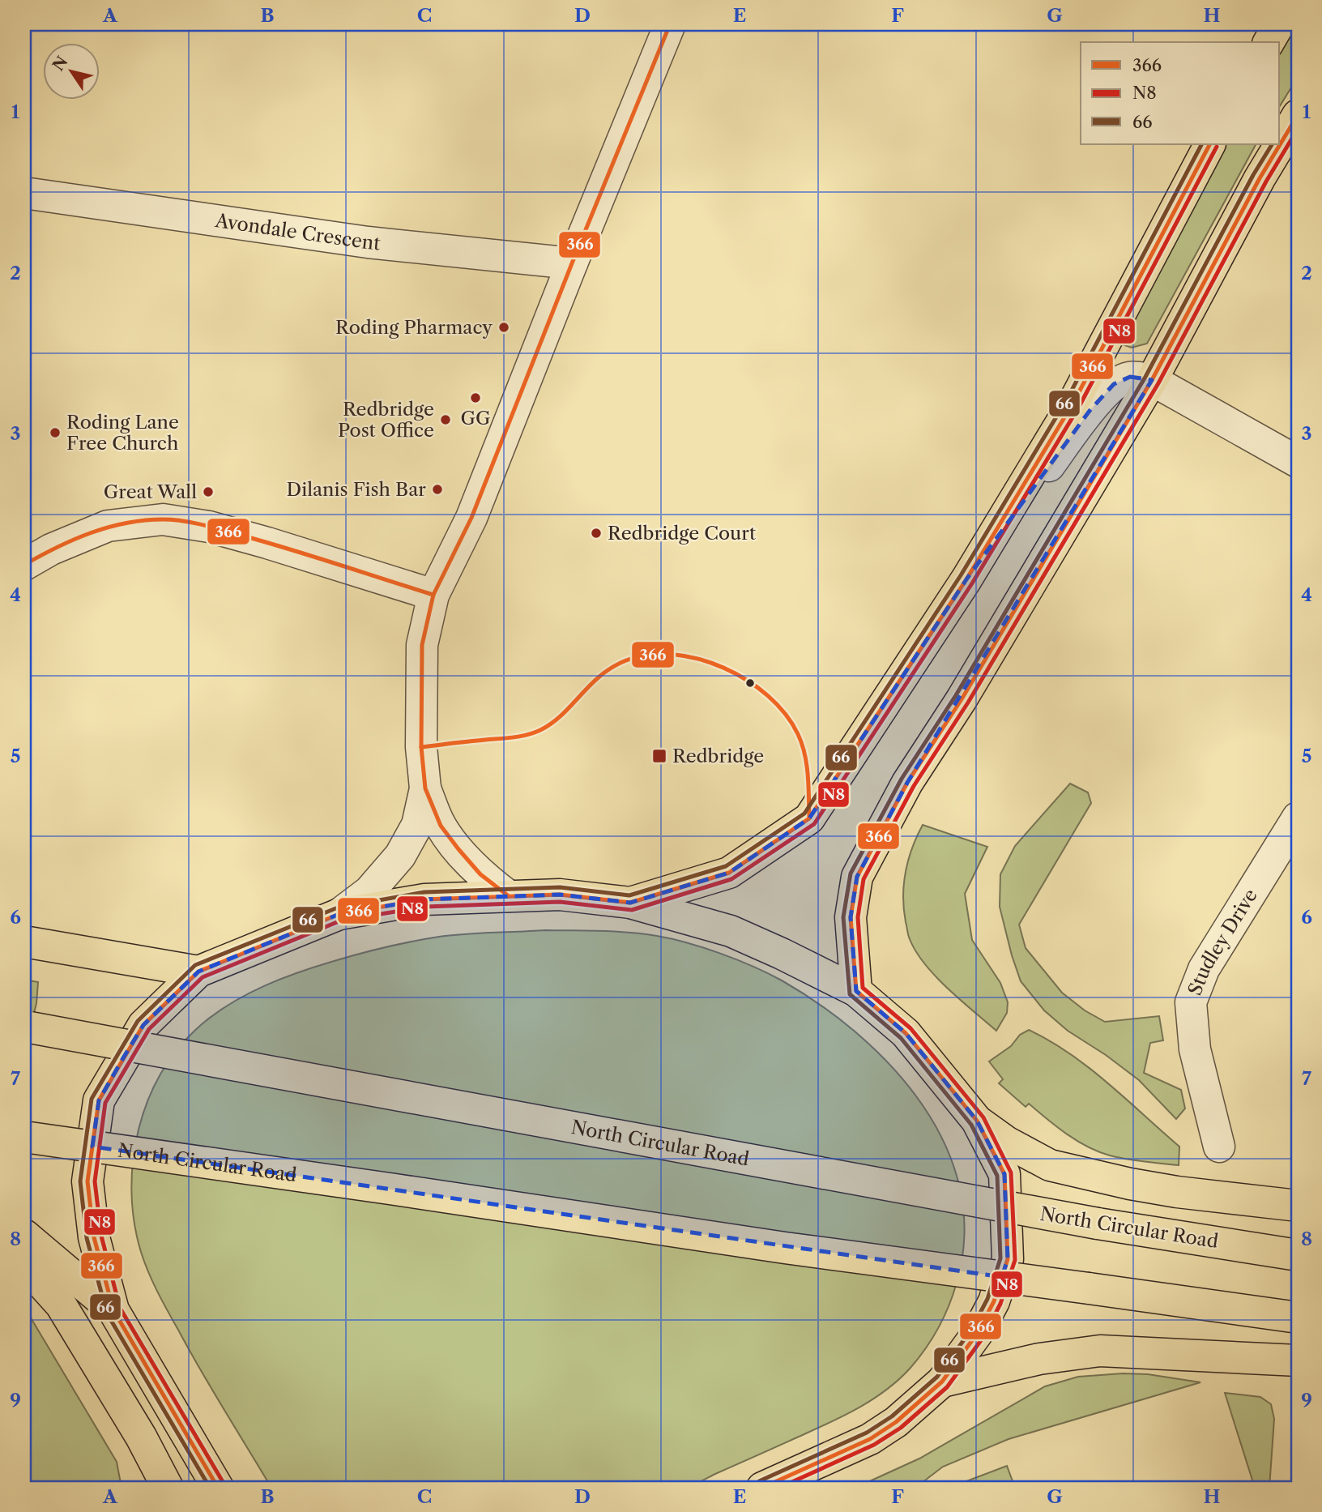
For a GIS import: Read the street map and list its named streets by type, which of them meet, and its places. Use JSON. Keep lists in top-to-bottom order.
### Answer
{
  "streets": {
    "highway": ["North Circular Road"],
    "street": ["Avondale Crescent", "Studley Drive"]
  },
  "places": {
    "other": [
      "Roding Pharmacy",
      "GG",
      "Redbridge Post Office",
      "Roding Lane Free Church",
      "Dilanis Fish Bar",
      "Great Wall",
      "Redbridge Court"
    ],
    "transit": ["Redbridge"]
  },
  "lines": ["transit line 366", "transit line N8", "transit line 66"],
  "legend": ["366", "N8", "66"],
  "north": "top left",
  "grid": {
    "columns": [
      "A",
      "B",
      "C",
      "D",
      "E",
      "F",
      "G",
      "H"
    ],
    "rows": [
      "1",
      "2",
      "3",
      "4",
      "5",
      "6",
      "7",
      "8",
      "9"
    ]
  }
}
